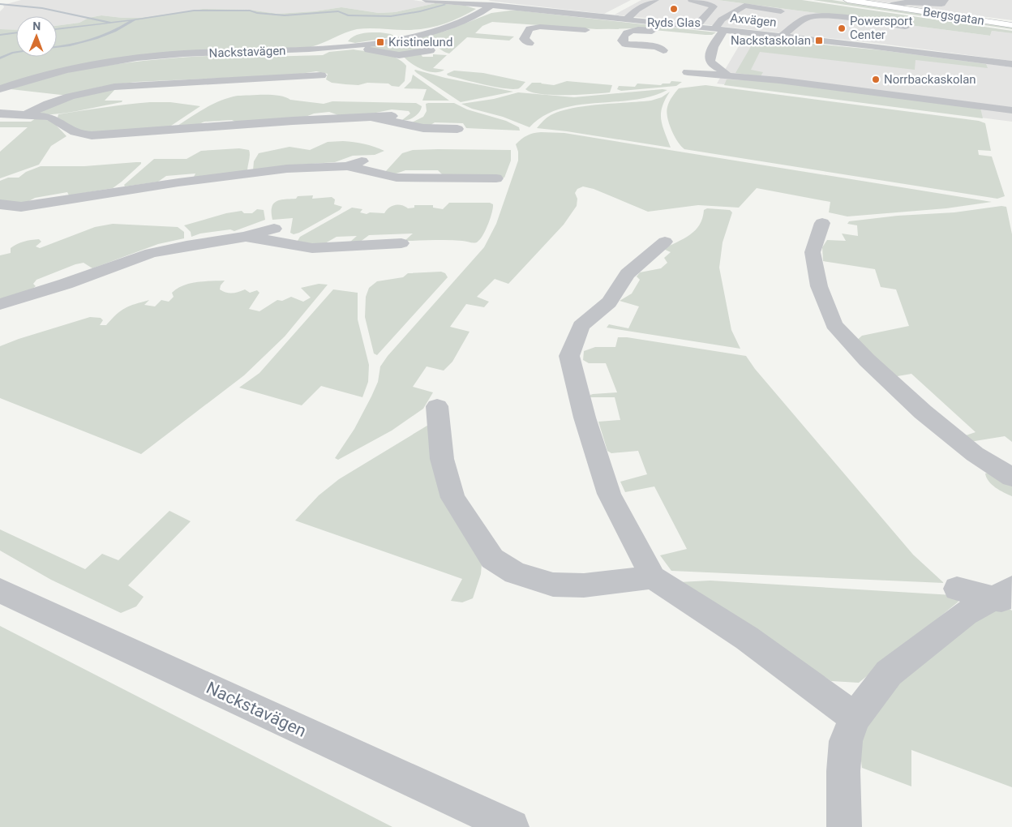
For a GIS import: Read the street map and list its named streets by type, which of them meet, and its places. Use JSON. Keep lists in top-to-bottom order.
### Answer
{
  "streets": {
    "highway": ["Bergsgatan"],
    "street": ["Axvägen", "Nackstavägen"]
  },
  "crossings": [
    ["Axvägen", "Nackstavägen"]
  ],
  "places": {
    "other": ["Ryds Glas", "Powersport Center", "Norrbackaskolan"],
    "transit": ["Nackstaskolan", "Kristinelund"]
  },
  "north": "top"
}
